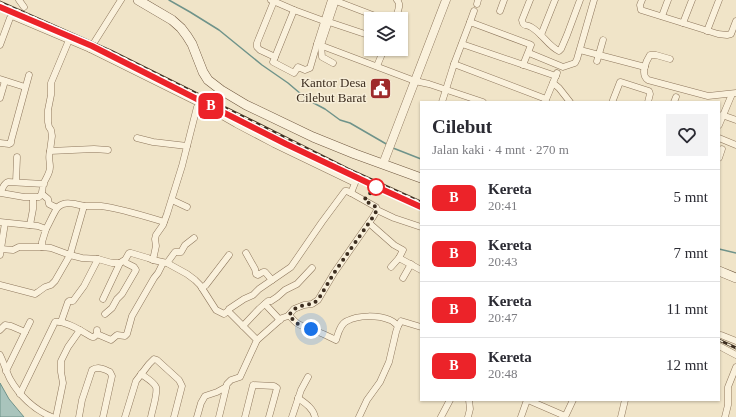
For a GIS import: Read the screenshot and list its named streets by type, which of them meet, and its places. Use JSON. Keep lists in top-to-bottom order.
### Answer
{
  "places": {
    "public building": ["Kantor Desa Cilebut Barat"]
  },
  "page": {
    "on_map": "B",
    "heading": ["Cilebut", "Jalan kaki · 4 mnt · 270 m"],
    "list": [
      {
        "mark": "B",
        "name": "Kereta",
        "note": "20:41",
        "value": "5 mnt"
      },
      {
        "mark": "B",
        "name": "Kereta",
        "note": "20:43",
        "value": "7 mnt"
      },
      {
        "mark": "B",
        "name": "Kereta",
        "note": "20:47",
        "value": "11 mnt"
      },
      {
        "mark": "B",
        "name": "Kereta",
        "note": "20:48",
        "value": "12 mnt"
      }
    ]
  }
}
